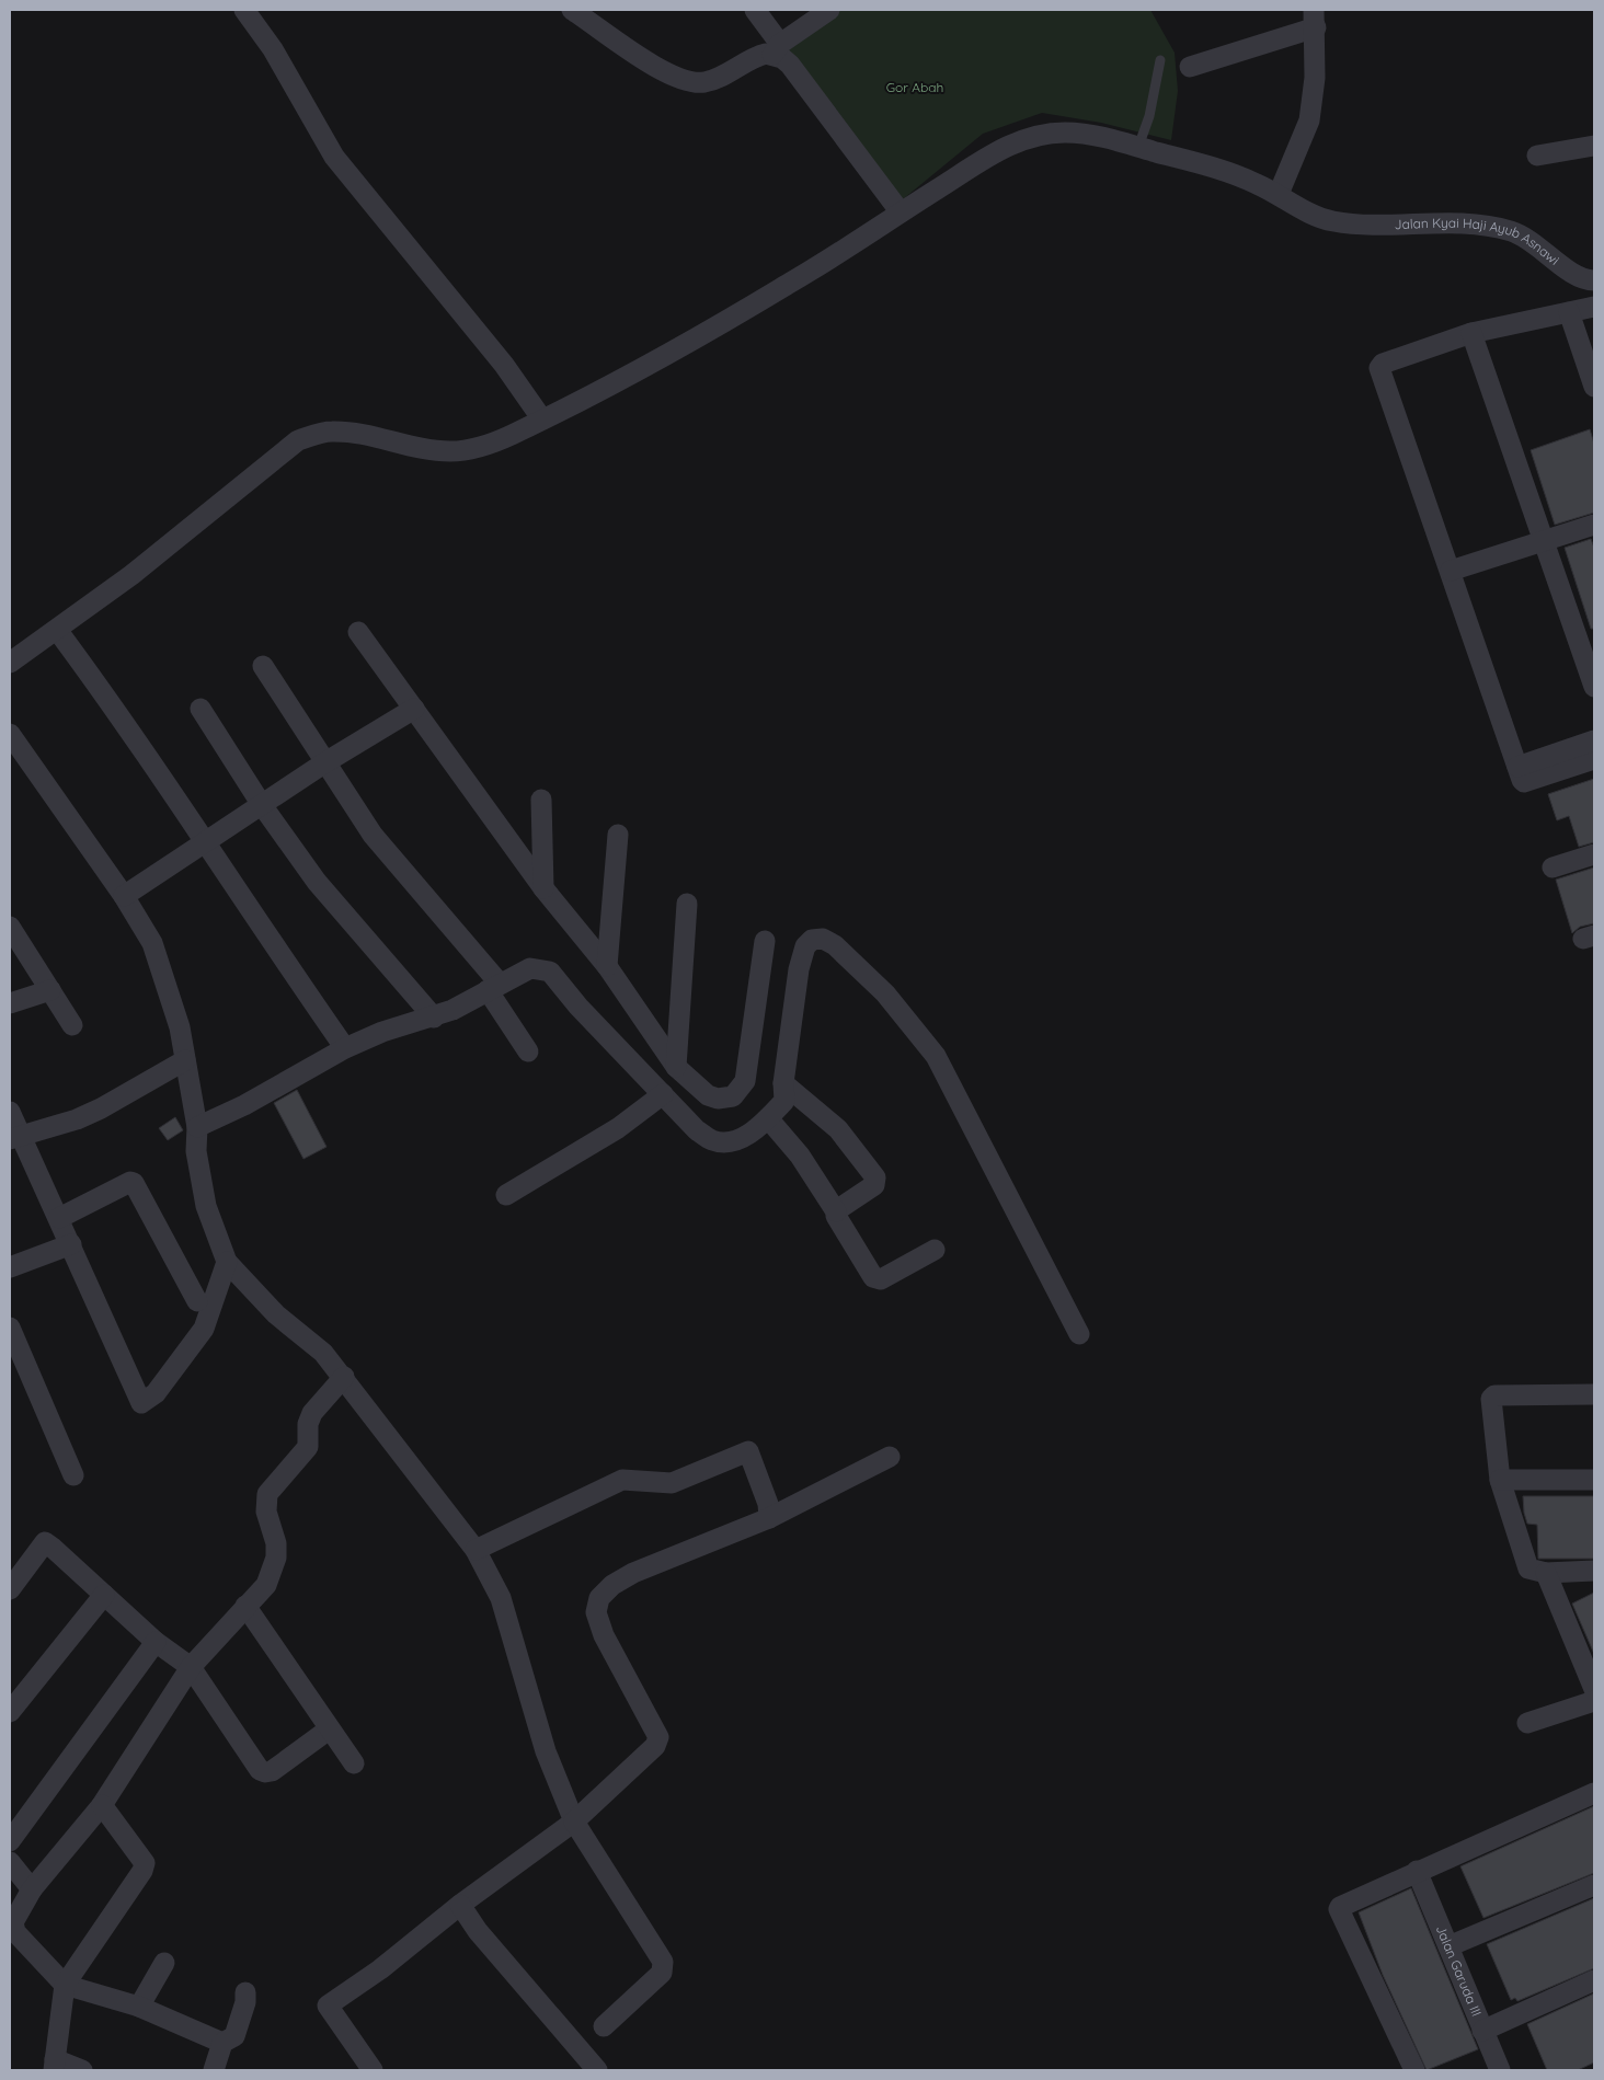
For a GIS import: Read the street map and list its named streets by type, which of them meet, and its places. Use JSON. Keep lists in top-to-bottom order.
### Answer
{
  "streets": {
    "street": ["Jalan Kyai Haji Ayub Asnawi", "Jalan Garuda III"]
  },
  "parks": ["Gor Abah"]
}
